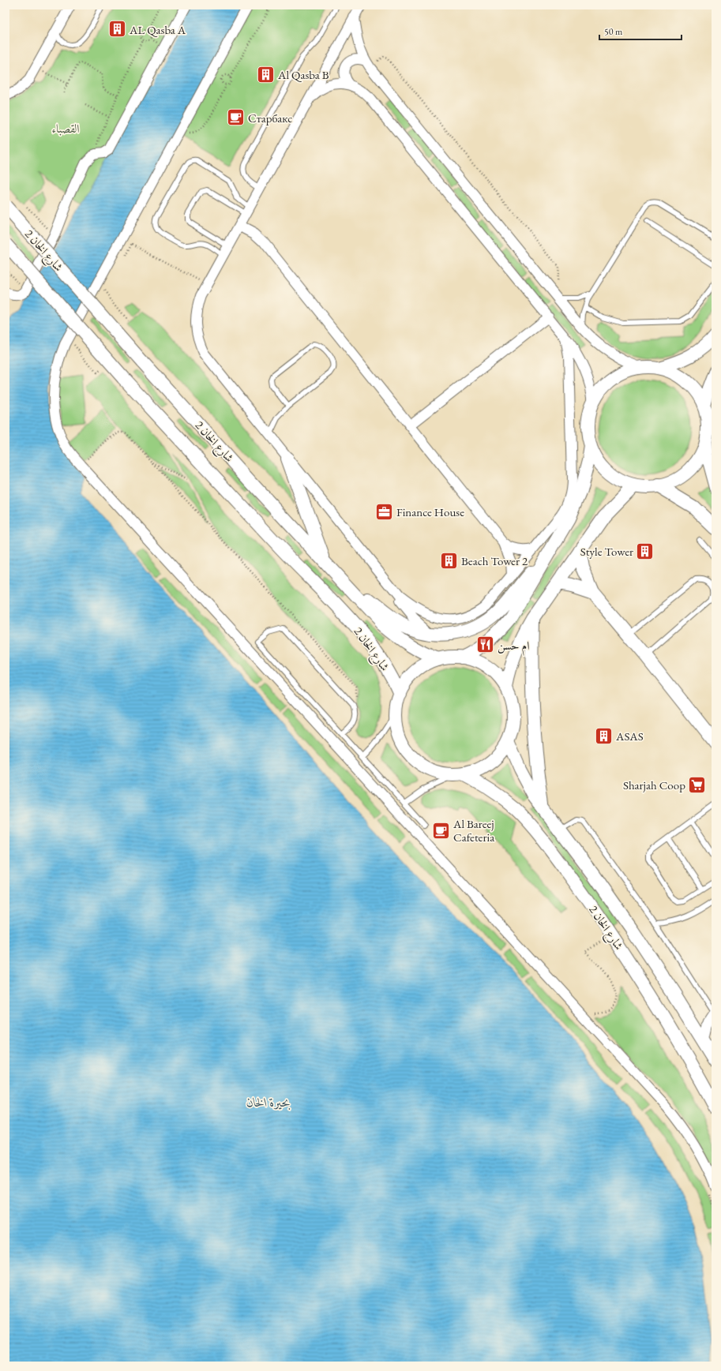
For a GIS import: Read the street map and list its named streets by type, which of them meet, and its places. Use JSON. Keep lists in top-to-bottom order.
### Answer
{
  "streets": {
    "main road": ["شارع الخان 2"]
  },
  "water": ["بحيرة الخان"],
  "parks": ["القصباء"],
  "places": {
    "building": [
      "AL Qasba A",
      "Al Qasba B",
      "Style Tower",
      "Beach Tower 2",
      "ASAS"
    ],
    "cafe": ["Старбакс", "Al Bareej Cafeteria"],
    "office": ["Finance House"],
    "restaurant": ["ام حسن"],
    "supermarket": ["Sharjah Coop"]
  },
  "scale_bar": "50 m"
}
